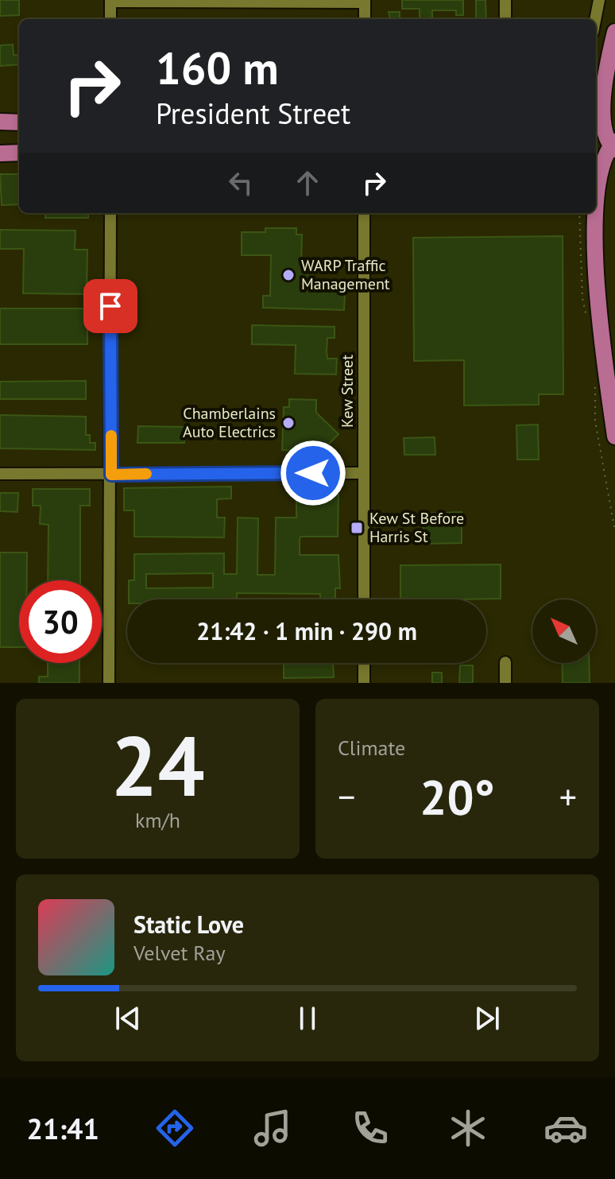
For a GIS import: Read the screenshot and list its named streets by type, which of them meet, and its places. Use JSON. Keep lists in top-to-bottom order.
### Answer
{
  "streets": {
    "street": ["Kew Street"]
  },
  "places": {
    "other": ["WARP Traffic Management", "Chamberlains Auto Electrics"],
    "transit": ["Kew St Before Harris St"]
  },
  "north": "top left",
  "page": {
    "turn": ["160 m", "President Street"],
    "limit": "30",
    "trip": "21:42 · 1 min · 290 m",
    "tile": [
      ["24", "km/h"],
      "Climate"
    ],
    "heat": ["−", "20°", "+"],
    "song": ["Static Love", "Velvet Ray"],
    "tabs": "21:41"
  }
}
